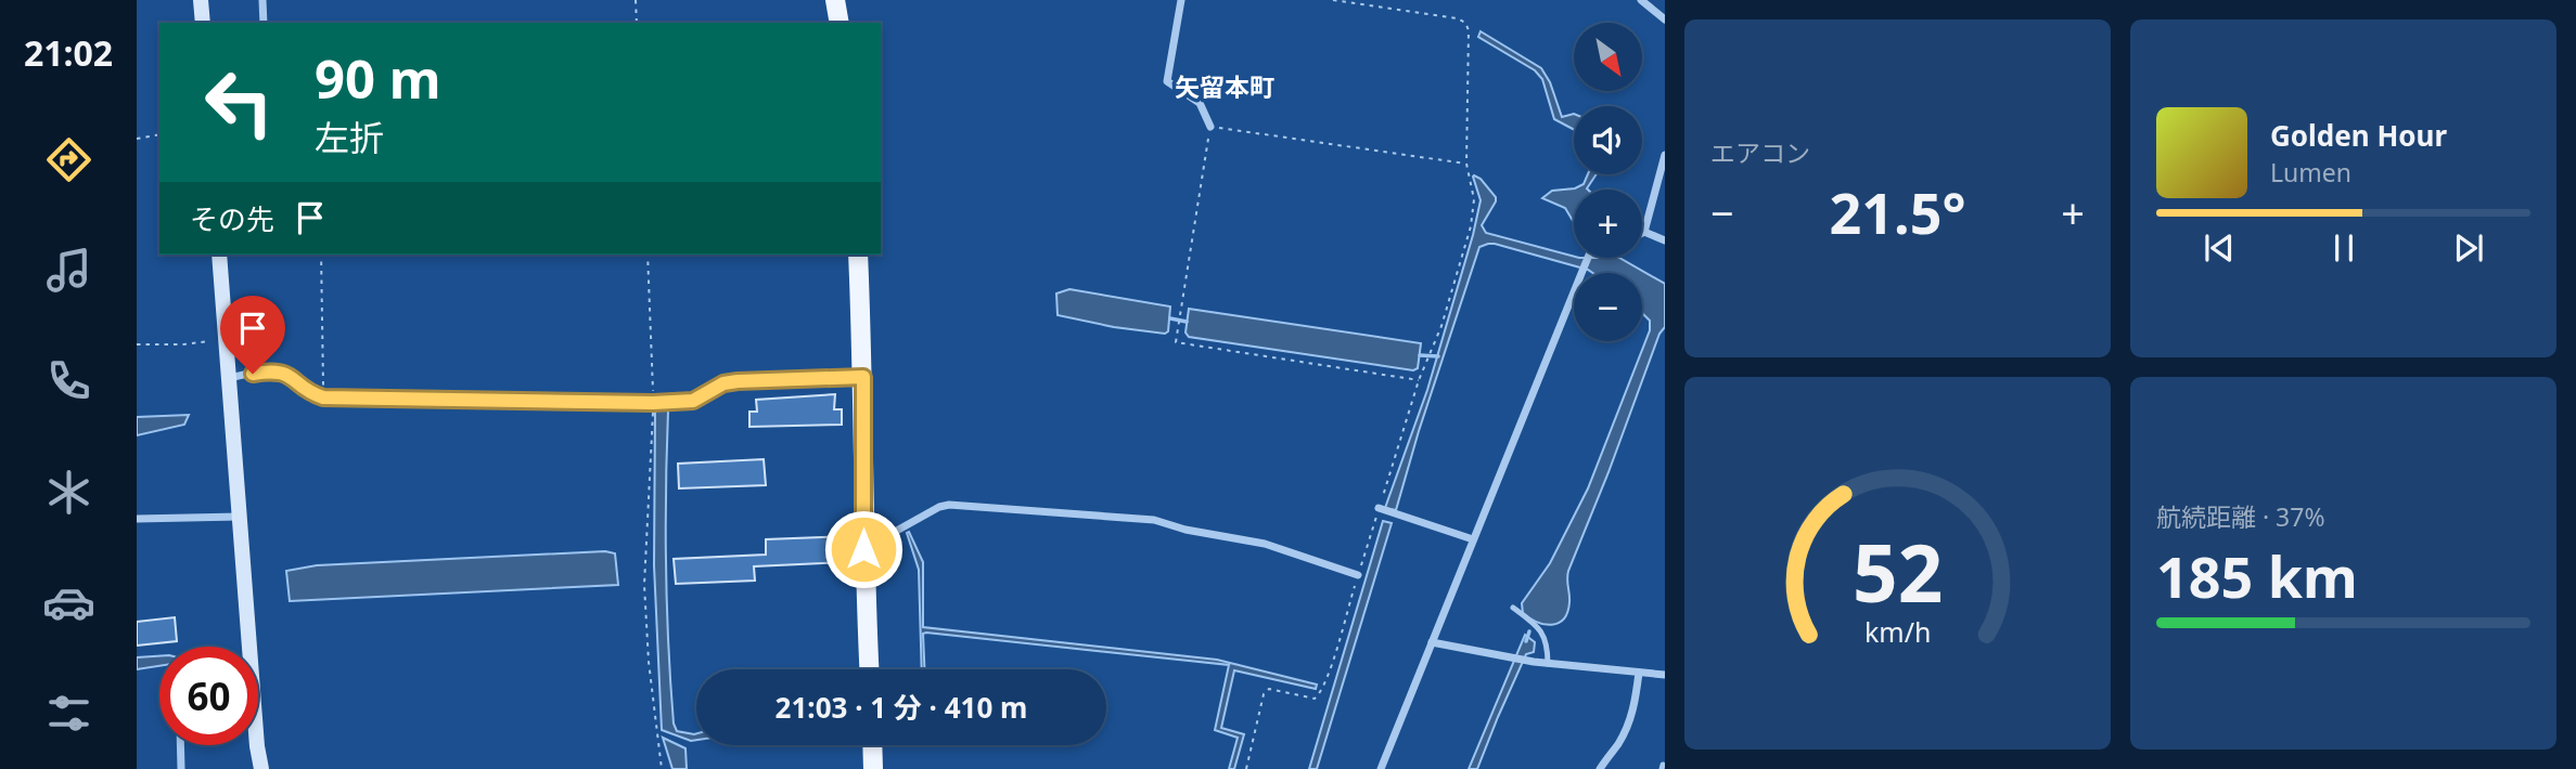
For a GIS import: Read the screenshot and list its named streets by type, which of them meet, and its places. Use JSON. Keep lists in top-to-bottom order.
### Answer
{
  "districts": ["矢留本町"],
  "north": "bottom right",
  "page": {
    "tabs": "21:02",
    "tile": [
      "エアコン",
      ["航続距離 · 37%", "185 km"]
    ],
    "map_buttons": ["+", "−"],
    "turn": ["90 m", "左折"],
    "song": ["Golden Hour", "Lumen"],
    "heat": ["−", "21.5°", "+"],
    "then": "その先",
    "limit": "60",
    "trip": "21:03 · 1 分 · 410 m",
    "gauge": ["52", "km/h"]
  }
}
